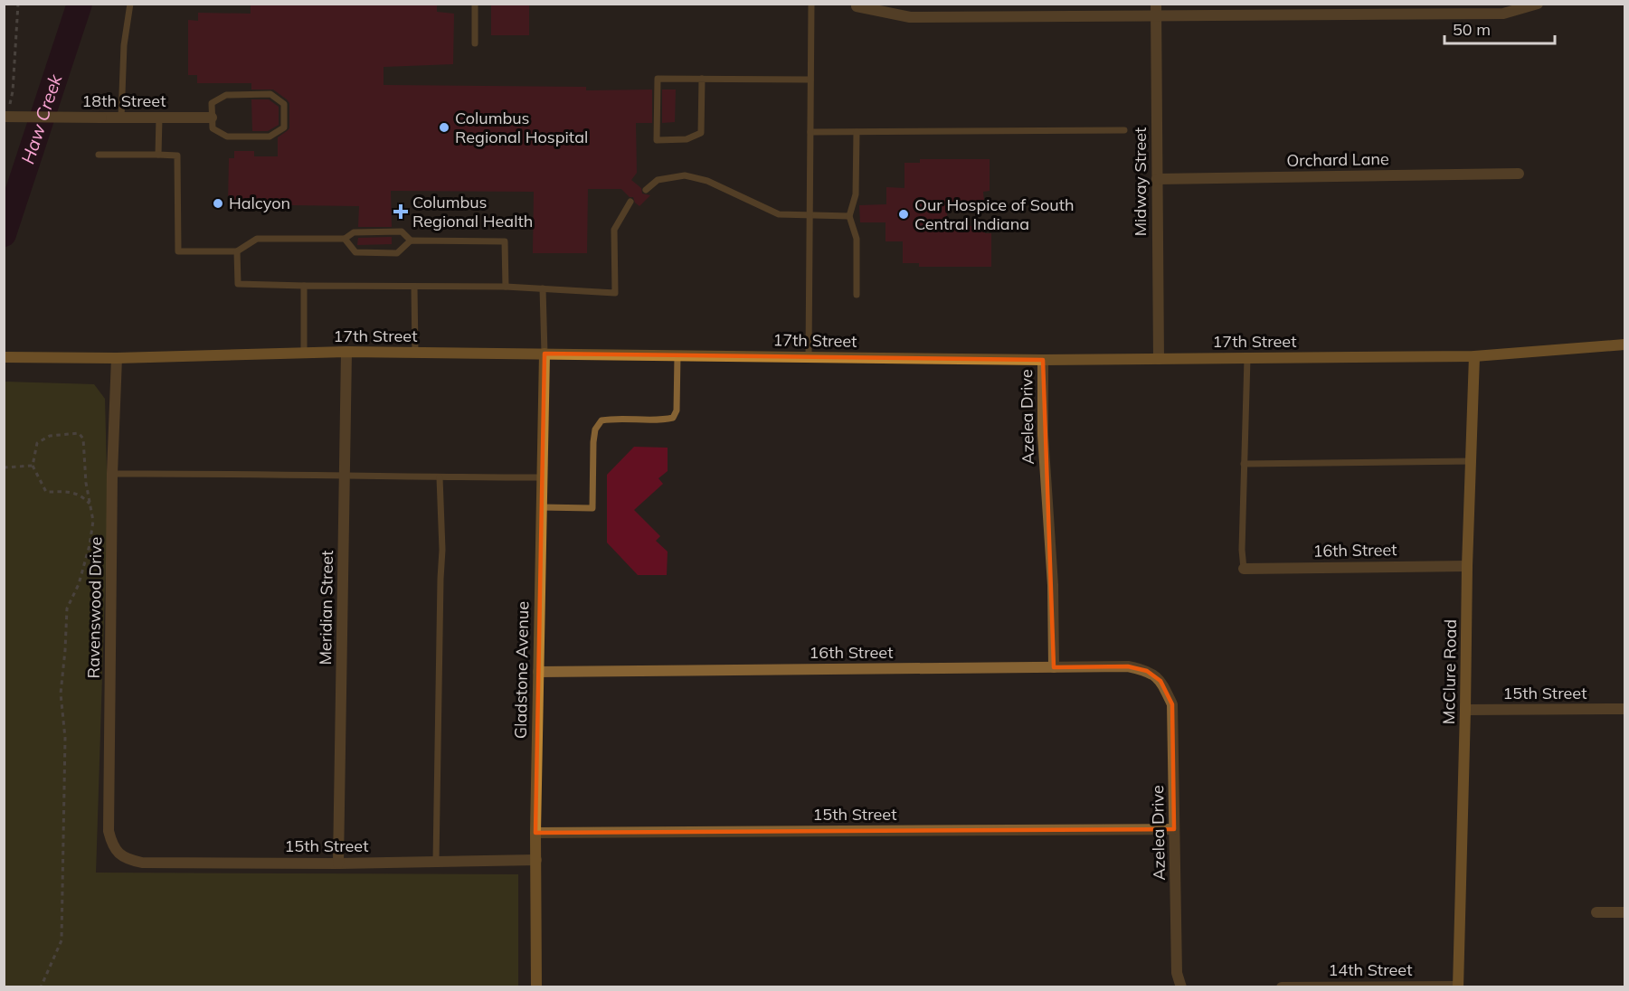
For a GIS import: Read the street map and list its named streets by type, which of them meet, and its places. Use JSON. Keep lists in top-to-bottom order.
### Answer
{
  "streets": {
    "street": [
      "18th Street",
      "Orchard Lane",
      "Midway Street",
      "17th Street",
      "Azelea Drive",
      "16th Street",
      "Ravenswood Drive",
      "Meridian Street",
      "Gladstone Avenue",
      "McClure Road",
      "15th Street",
      "14th Street"
    ]
  },
  "crossings": [
    ["Orchard Lane", "Midway Street"],
    ["Midway Street", "17th Street"],
    ["17th Street", "Azelea Drive"],
    ["17th Street", "Ravenswood Drive"],
    ["17th Street", "Meridian Street"],
    ["17th Street", "Gladstone Avenue"],
    ["17th Street", "McClure Road"],
    ["Azelea Drive", "16th Street"],
    ["Azelea Drive", "15th Street"],
    ["16th Street", "Gladstone Avenue"],
    ["16th Street", "McClure Road"],
    ["Ravenswood Drive", "15th Street"],
    ["Meridian Street", "15th Street"],
    ["Gladstone Avenue", "15th Street"],
    ["McClure Road", "15th Street"],
    ["McClure Road", "14th Street"]
  ],
  "water": ["Haw Creek"],
  "places": {
    "other": ["Columbus Regional Hospital", "Halcyon", "Our Hospice of South Central Indiana"],
    "health": ["Columbus Regional Health"]
  },
  "scale_bar": "50 m"
}
